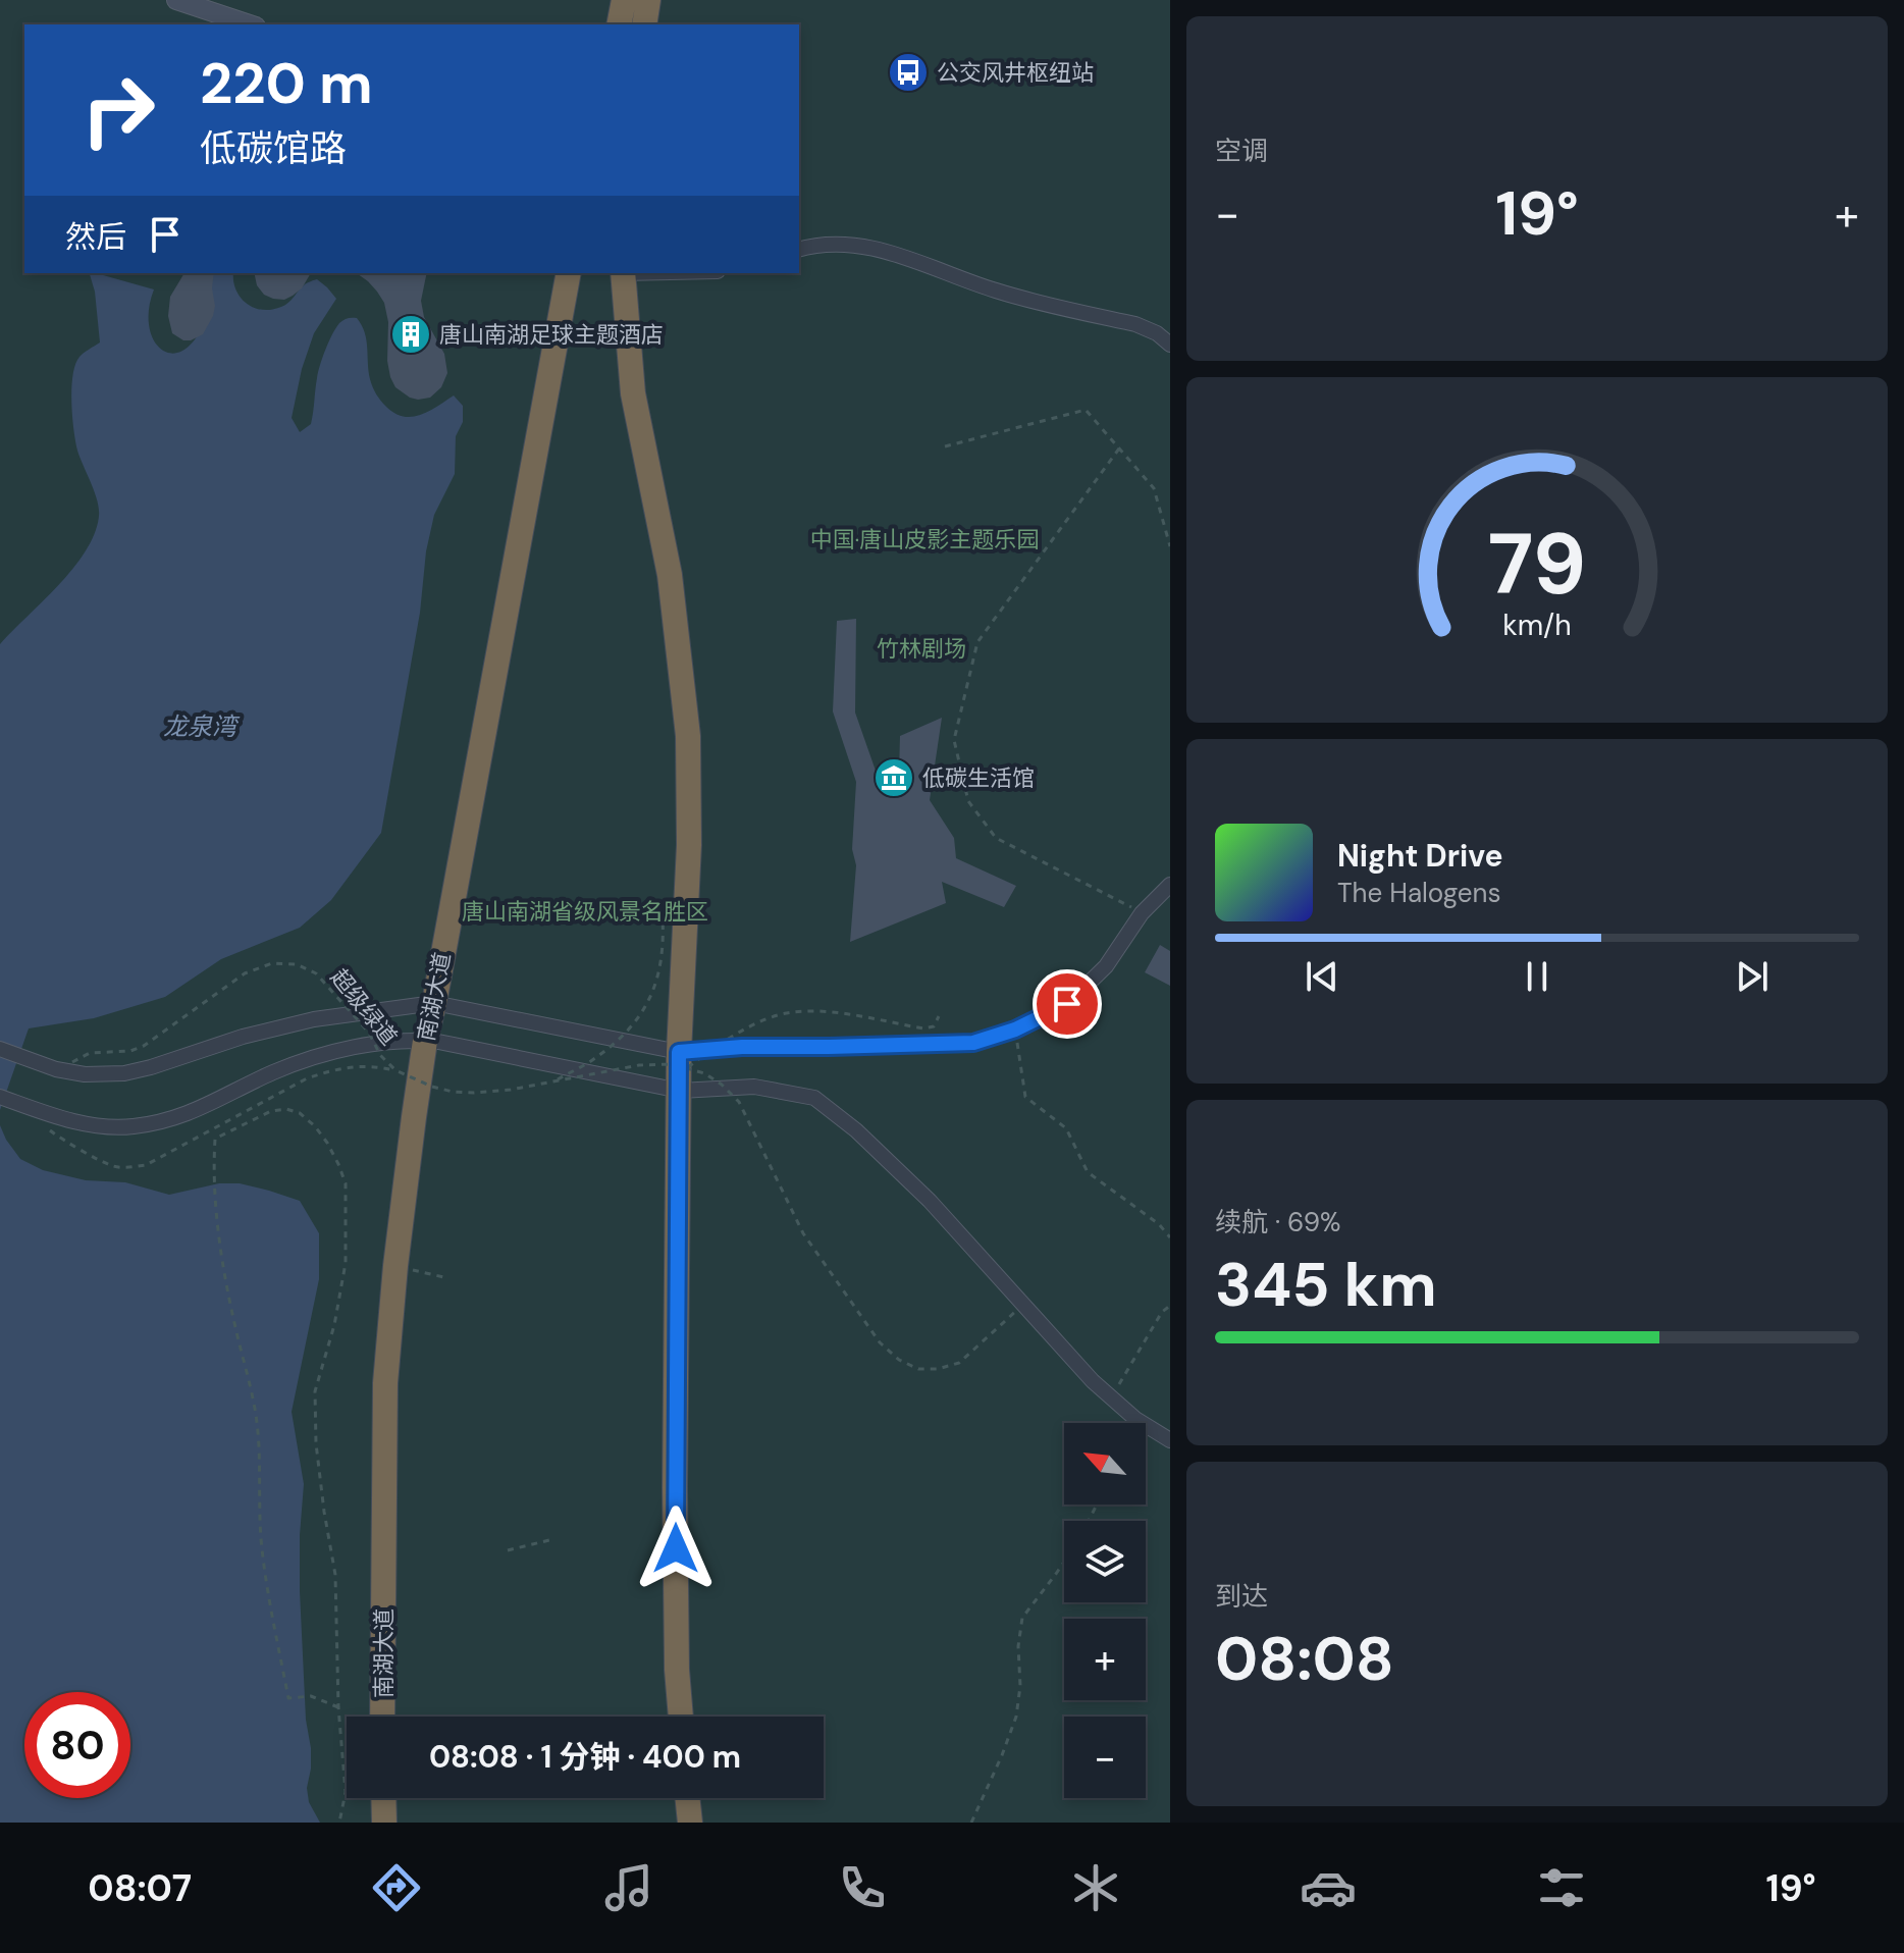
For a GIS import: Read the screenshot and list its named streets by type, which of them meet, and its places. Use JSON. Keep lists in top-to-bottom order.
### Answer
{
  "streets": {
    "highway": ["南湖大道"],
    "path": ["超级绿道"]
  },
  "water": ["龙泉湾"],
  "parks": ["中国·唐山皮影主题乐园", "竹林剧场", "唐山南湖省级风景名胜区"],
  "places": {
    "bus stop": ["公交风井枢纽站"],
    "building": ["唐山南湖足球主题酒店"],
    "museum": ["低碳生活馆"]
  },
  "north": "top left",
  "page": {
    "tile": [
      "空调",
      ["续航 · 69%", "345 km"],
      ["到达", "08:08"]
    ],
    "turn": ["220 m", "低碳馆路"],
    "heat": ["−", "19°", "+"],
    "then": "然后",
    "song": ["Night Drive", "The Halogens"],
    "map_buttons": ["+", "−"],
    "limit": "80",
    "trip": "08:08 · 1 分钟 · 400 m",
    "tabs": ["08:07", "19°"],
    "gauge": ["79", "km/h"]
  }
}
